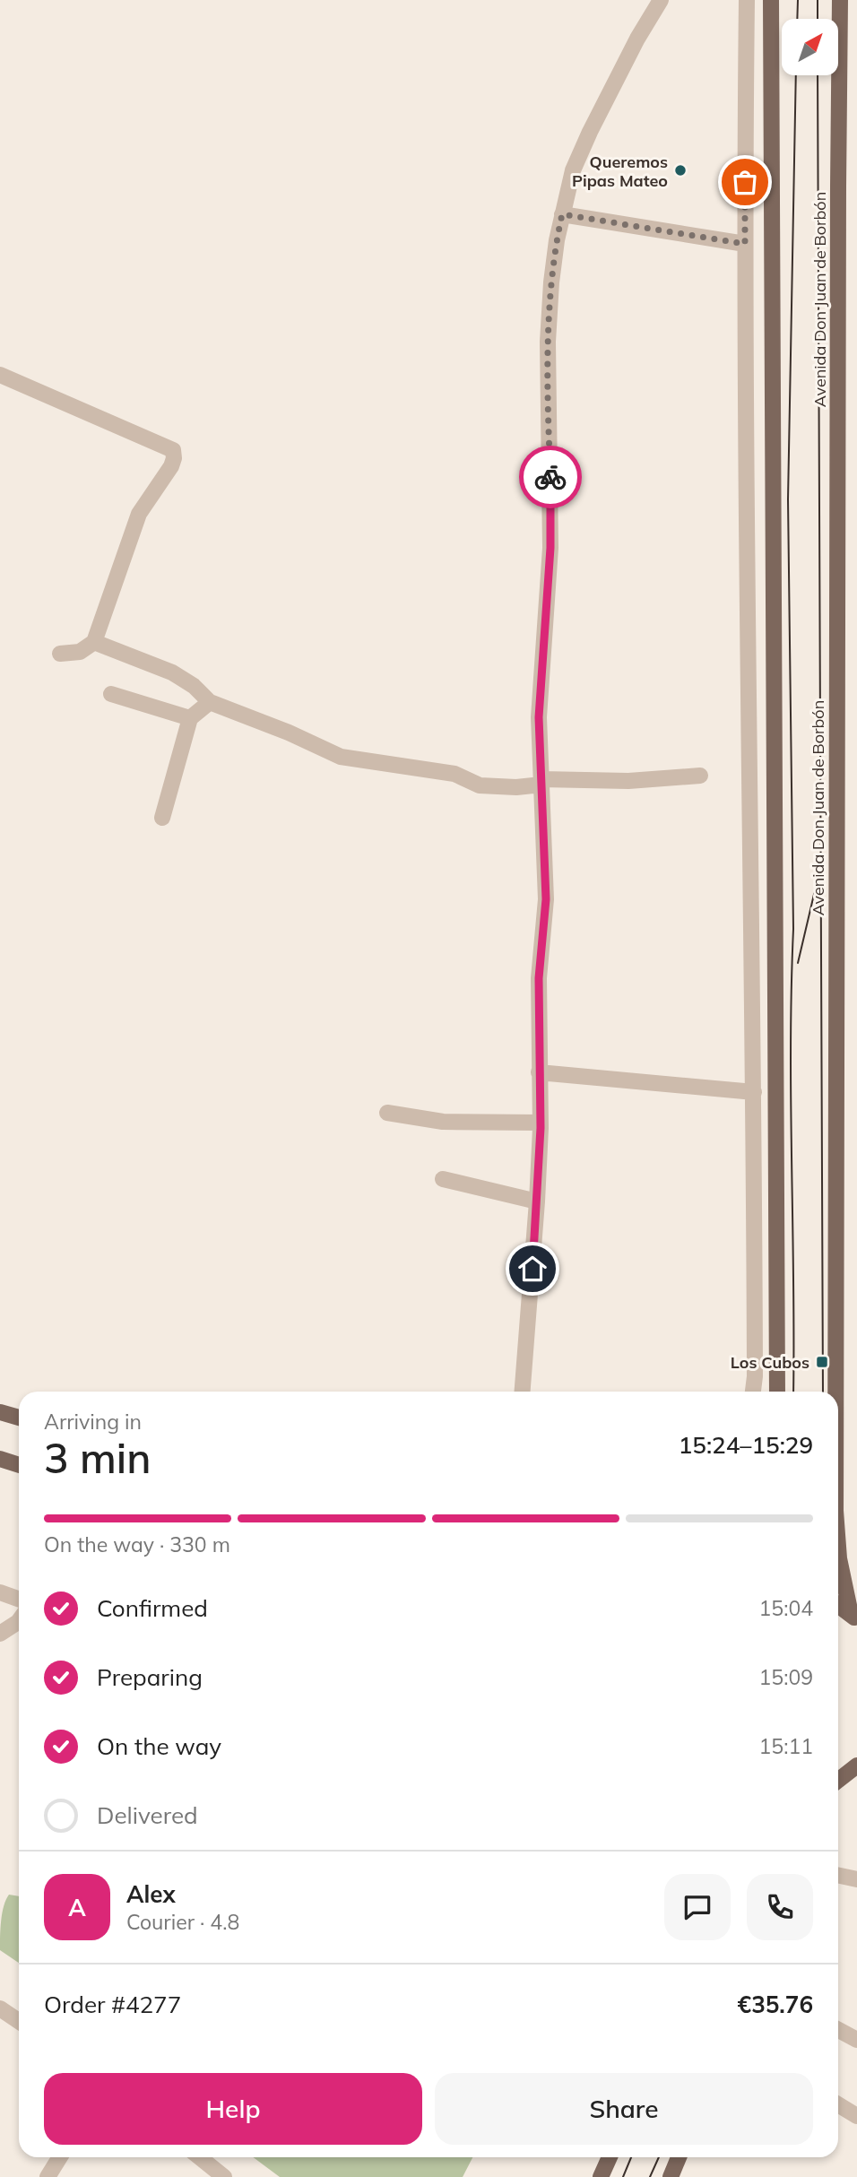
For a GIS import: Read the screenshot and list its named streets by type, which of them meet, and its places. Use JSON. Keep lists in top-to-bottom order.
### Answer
{
  "streets": {
    "main road": ["Avenida Don Juan de Borbón"]
  },
  "places": {
    "other": ["Queremos Pipas Mateo"],
    "transit": ["Los Cubos"]
  },
  "north": "top right",
  "page": {
    "heading": ["3 min", "Arriving in", "15:24–15:29"],
    "panel": [
      "Alex",
      "Courier · 4.8",
      "Order #4277",
      "€35.76"
    ],
    "bar": "On the way · 330 m",
    "list": [
      ["Confirmed", "15:04"],
      ["Preparing", "15:09"],
      ["On the way", "15:11"],
      "Delivered"
    ],
    "round": "A",
    "buttons": ["Help", "Share"]
  }
}
